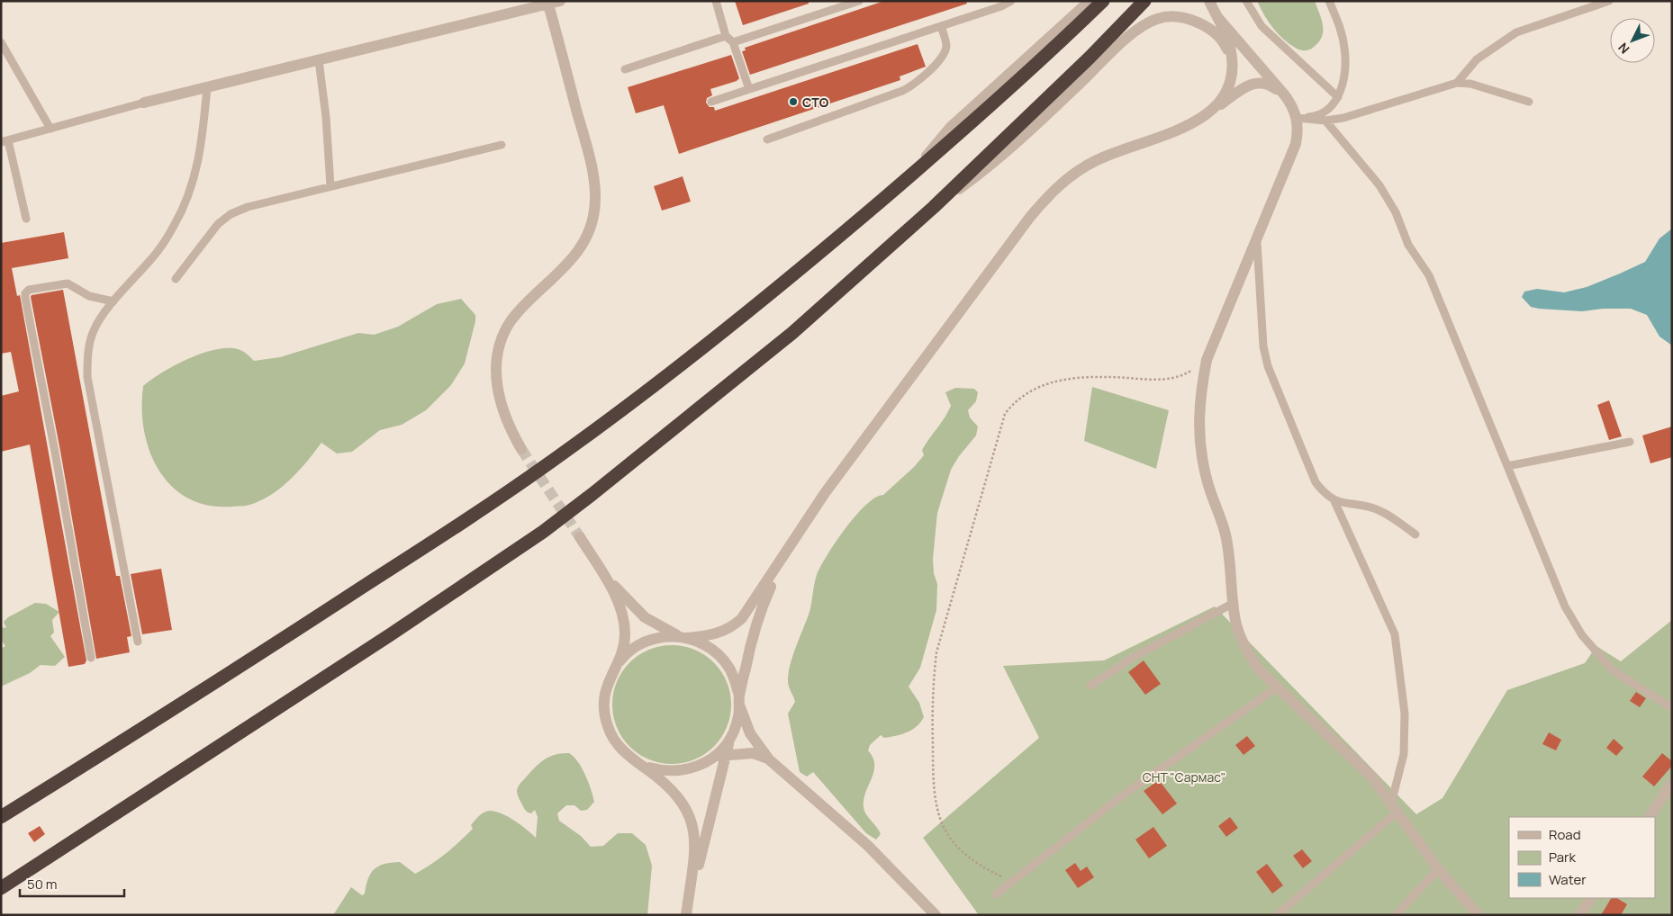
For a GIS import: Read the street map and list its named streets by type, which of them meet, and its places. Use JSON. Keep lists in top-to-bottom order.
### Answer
{
  "parks": ["СНТ \"Сармас\""],
  "places": ["СТО"],
  "legend": ["Road", "Park", "Water"],
  "scale_bar": "50 m",
  "north": "bottom left"
}
